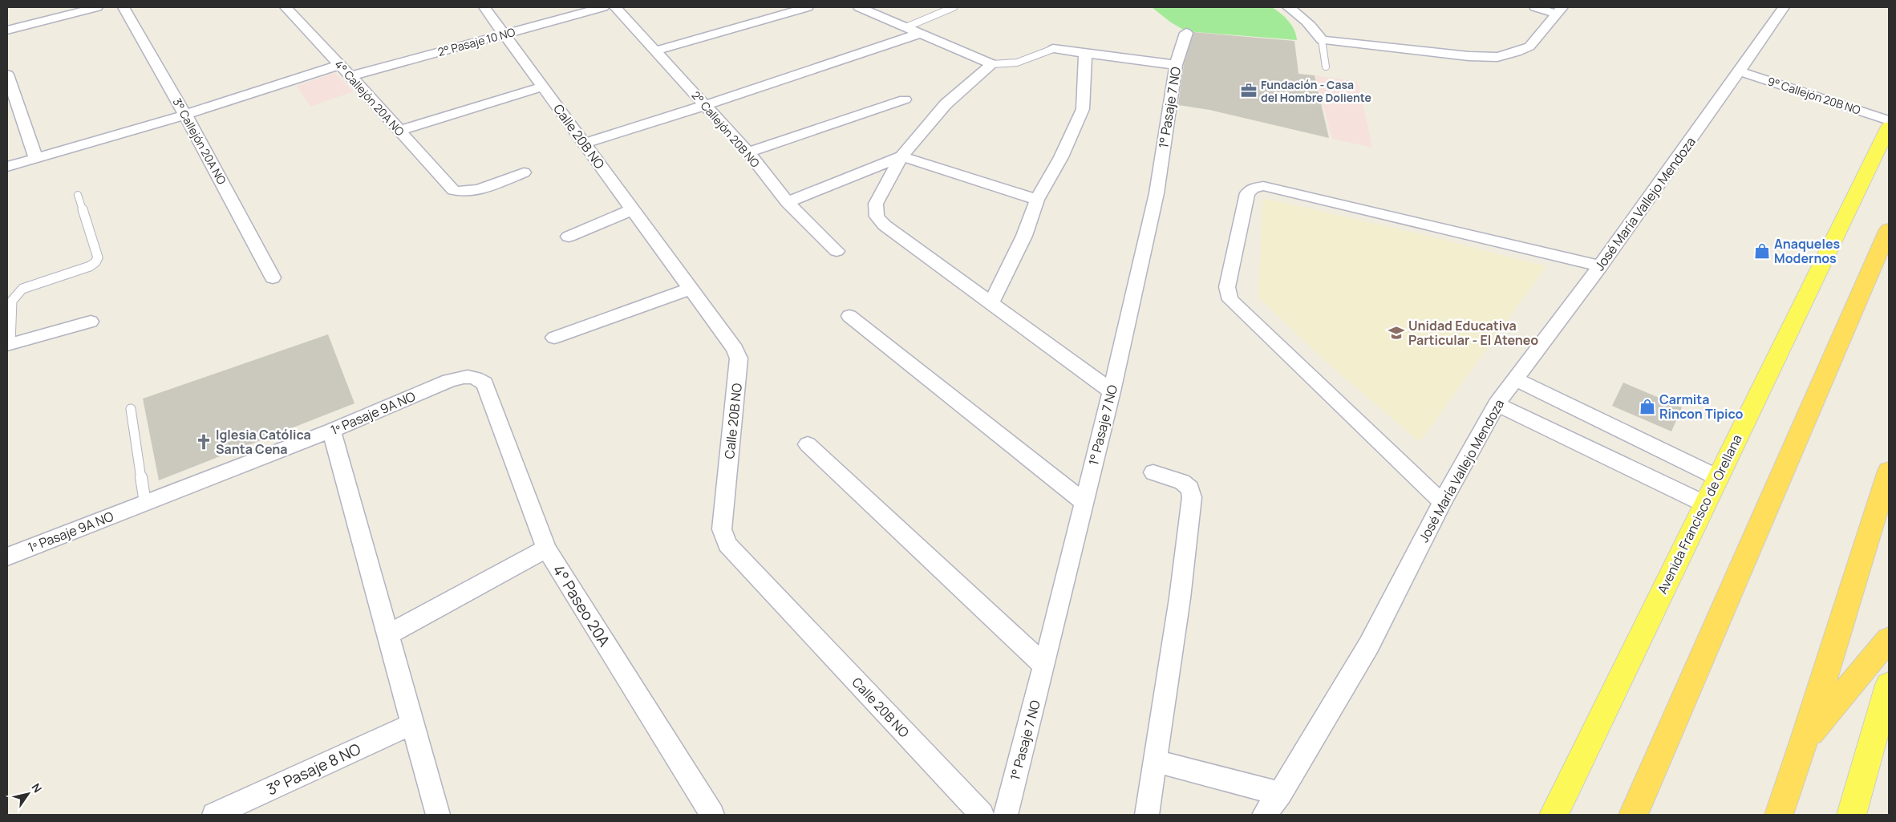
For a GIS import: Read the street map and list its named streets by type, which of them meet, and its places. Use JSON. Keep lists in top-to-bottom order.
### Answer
{
  "streets": {
    "main road": ["Avenida Francisco de Orellana"],
    "street": [
      "2° Pasaje 10 NO",
      "9° Callejón 20B NO",
      "4° Callejón 20A NO",
      "1° Pasaje 7 NO",
      "2° Callejón 20B NO",
      "Calle 20B NO",
      "3° Callejón 20A NO",
      "José María Vallejo Mendoza",
      "1º Pasaje 9A NO",
      "4° Paseo 20A",
      "3° Pasaje 8 NO"
    ]
  },
  "crossings": [
    ["2° Pasaje 10 NO", "4° Callejón 20A NO"],
    ["2° Pasaje 10 NO", "Calle 20B NO"],
    ["9° Callejón 20B NO", "José María Vallejo Mendoza"],
    ["1º Pasaje 9A NO", "4° Paseo 20A"]
  ],
  "places": {
    "office": ["Fundación - Casa del Hombre Doliente"],
    "shop": ["Anaqueles Modernos", "Carmita Rincon Tipico"],
    "school or university": ["Unidad Educativa Particular - El Ateneo"],
    "church": ["Iglesia Católica Santa Cena"]
  },
  "north": "top right"
}
